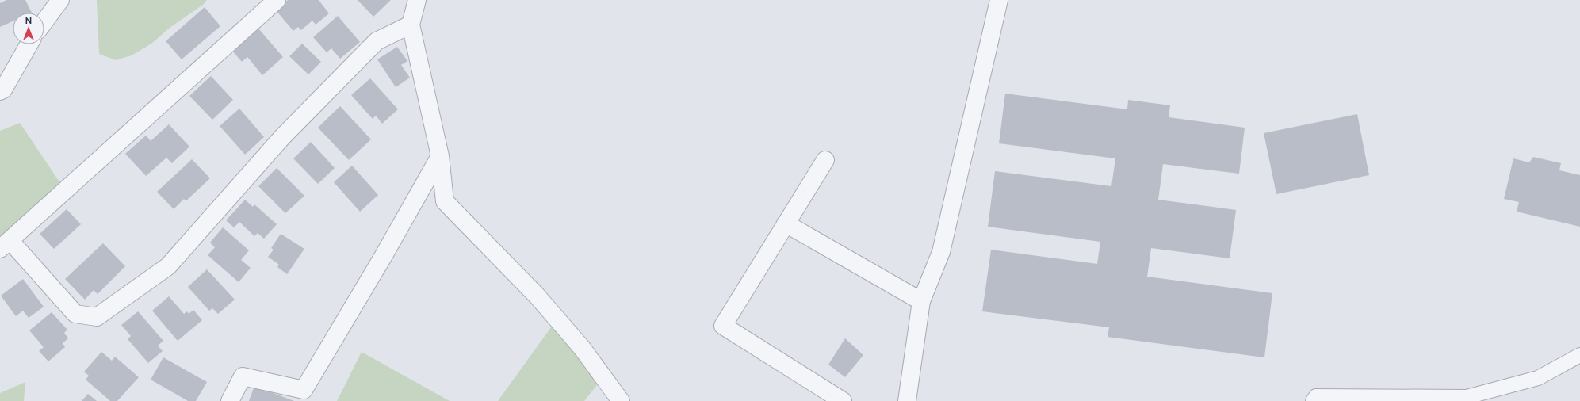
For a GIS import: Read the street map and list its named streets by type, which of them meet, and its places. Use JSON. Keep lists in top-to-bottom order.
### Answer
{
  "north": "top"
}
